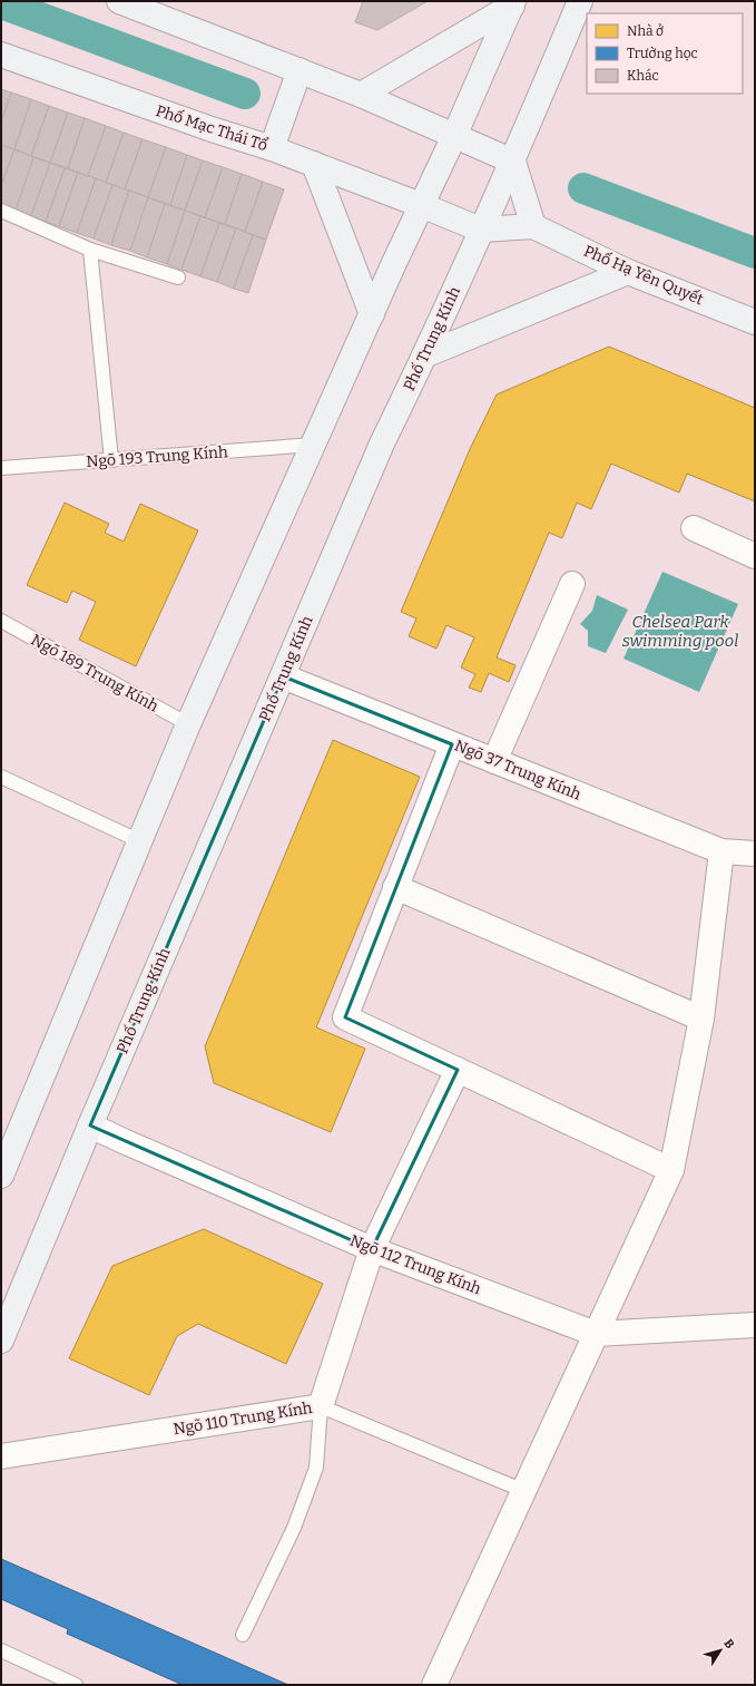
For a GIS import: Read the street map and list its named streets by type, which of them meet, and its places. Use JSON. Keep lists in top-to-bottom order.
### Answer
{
  "streets": {
    "main road": ["Phố Mạc Thái Tổ", "Phố Hạ Yên Quyết", "Phố Trung Kính"],
    "street": ["Ngõ 37 Trung Kính", "Ngõ 112 Trung Kính", "Ngõ 110 Trung Kính"],
    "lane": ["Ngõ 193 Trung Kính", "Ngõ 189 Trung Kính"]
  },
  "crossings": [
    ["Phố Mạc Thái Tổ", "Phố Hạ Yên Quyết"],
    ["Phố Mạc Thái Tổ", "Phố Trung Kính"],
    ["Phố Hạ Yên Quyết", "Phố Trung Kính"],
    ["Phố Trung Kính", "Ngõ 37 Trung Kính"],
    ["Phố Trung Kính", "Ngõ 112 Trung Kính"],
    ["Ngõ 112 Trung Kính", "Ngõ 110 Trung Kính"]
  ],
  "water": ["Chelsea Park swimming pool"],
  "legend": ["Nhà ở", "Trường học", "Khác"],
  "north": "top right"
}
